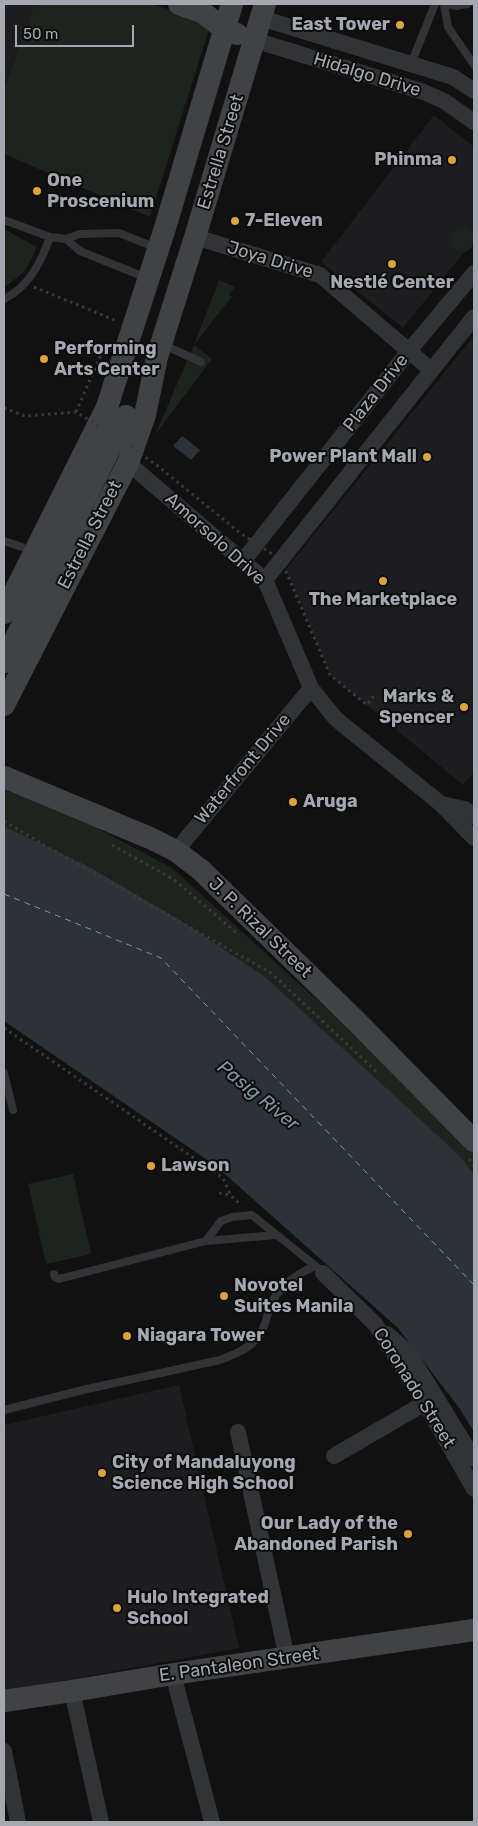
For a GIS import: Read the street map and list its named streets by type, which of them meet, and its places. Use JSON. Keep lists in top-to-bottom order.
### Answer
{
  "streets": {
    "main road": ["Estrella Street", "J. P. Rizal Street", "E. Pantaleon Street"],
    "street": [
      "Hidalgo Drive",
      "Joya Drive",
      "Plaza Drive",
      "Amorsolo Drive",
      "Waterfront Drive",
      "Coronado Street"
    ]
  },
  "crossings": [
    ["Hidalgo Drive", "Estrella Street"],
    ["Estrella Street", "Joya Drive"],
    ["Estrella Street", "Amorsolo Drive"],
    ["Joya Drive", "Plaza Drive"],
    ["Plaza Drive", "Amorsolo Drive"],
    ["Amorsolo Drive", "Waterfront Drive"],
    ["Waterfront Drive", "J. P. Rizal Street"]
  ],
  "water": ["Pasig River"],
  "places": [
    "East Tower",
    "Phinma",
    "One Proscenium",
    "7-Eleven",
    "Nestlé Center",
    "Performing Arts Center",
    "Power Plant Mall",
    "The Marketplace",
    "Marks & Spencer",
    "Aruga",
    "Lawson",
    "Novotel Suites Manila",
    "Niagara Tower",
    "City of Mandaluyong Science High School",
    "Our Lady of the Abandoned Parish",
    "Hulo Integrated School"
  ],
  "scale_bar": "50 m"
}
